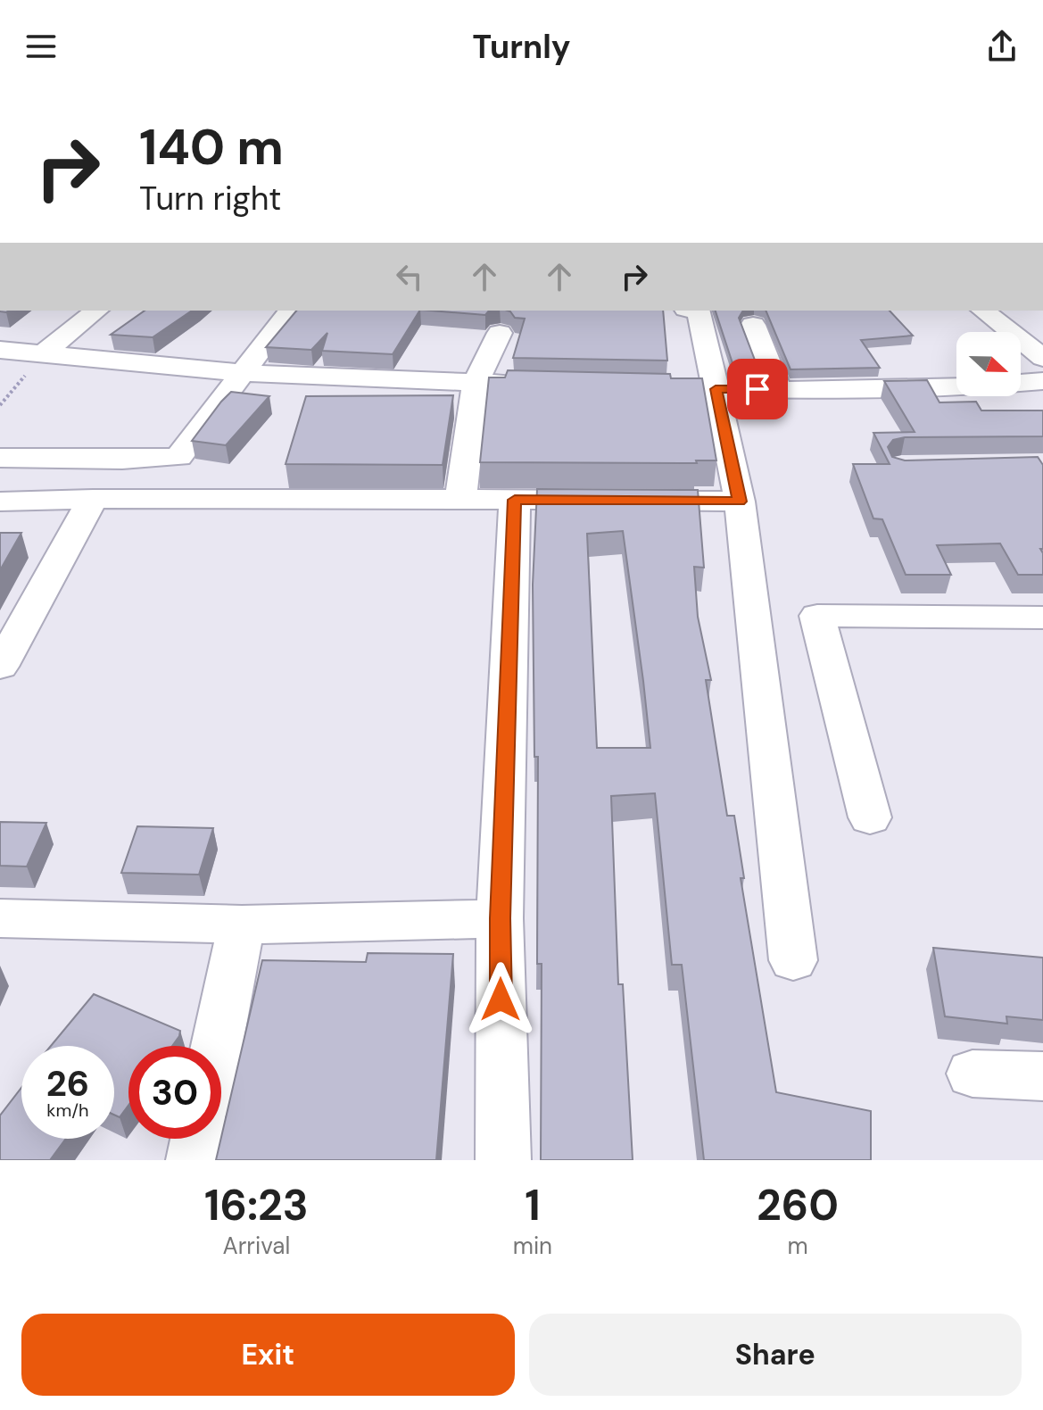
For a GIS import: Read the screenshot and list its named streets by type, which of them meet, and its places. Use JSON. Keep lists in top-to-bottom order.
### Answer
{
  "north": "right",
  "page": {
    "header": "Turnly",
    "turn": ["140 m", "Turn right"],
    "speed": "26 km/h",
    "limit": "30",
    "eta": [
      "16:23",
      "Arrival",
      "1",
      "min",
      "260",
      "m"
    ],
    "buttons": ["Exit", "Share"]
  }
}
